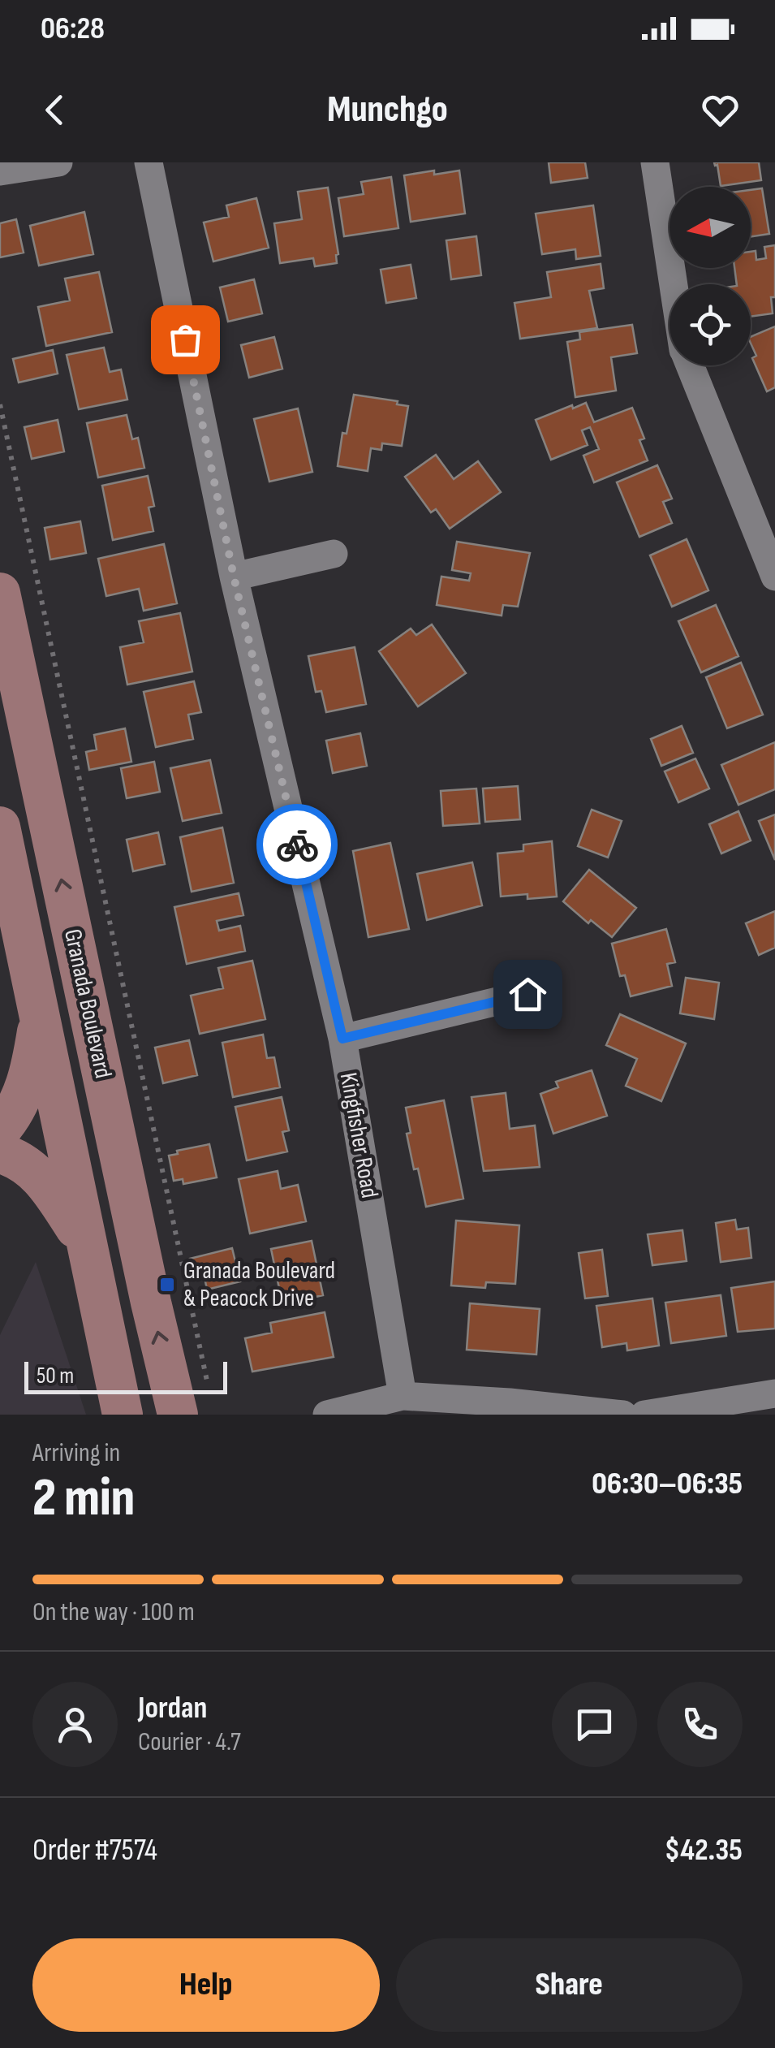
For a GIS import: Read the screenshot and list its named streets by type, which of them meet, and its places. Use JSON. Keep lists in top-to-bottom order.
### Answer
{
  "streets": {
    "main road": ["Granada Boulevard"],
    "street": ["Kingfisher Road"]
  },
  "places": {
    "transit": ["Granada Boulevard & Peacock Drive"]
  },
  "scale_bar": "50 m",
  "north": "left",
  "page": {
    "status": "06:28",
    "header": "Munchgo",
    "scale": "50 m",
    "heading": ["2 min", "Arriving in", "06:30–06:35"],
    "panel": [
      "Jordan",
      "Courier · 4.7",
      "Order #7574",
      "$42.35"
    ],
    "bar": "On the way · 100 m",
    "buttons": ["Help", "Share"]
  }
}
